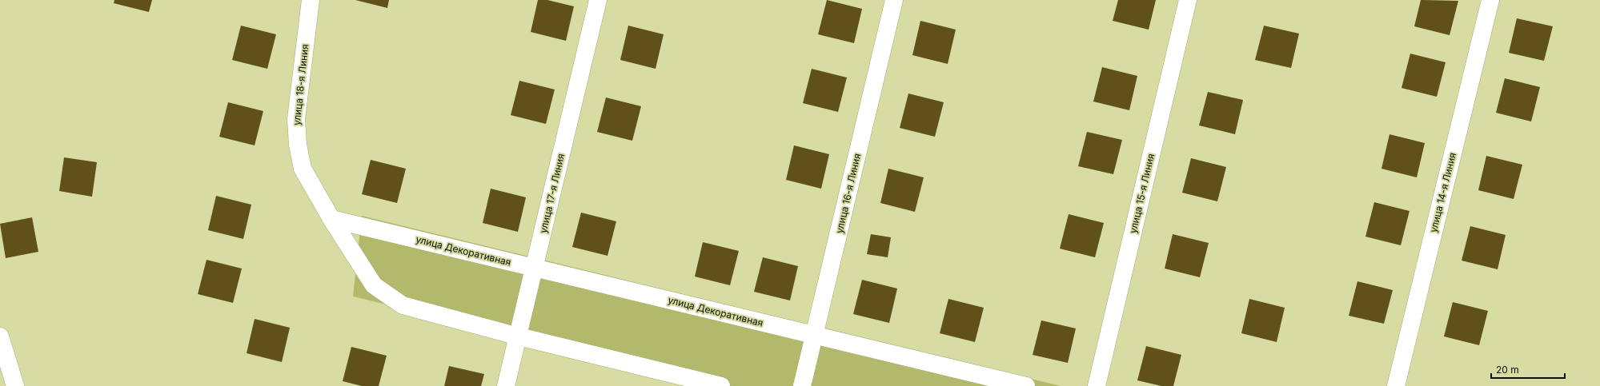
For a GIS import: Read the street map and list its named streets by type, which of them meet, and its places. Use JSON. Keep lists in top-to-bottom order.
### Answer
{
  "streets": {
    "street": [
      "улица 18-я Линия",
      "улица 14-я Линия",
      "улица 17-я Линия",
      "улица 16-я Линия",
      "улица 15-я Линия",
      "улица Декоративная"
    ]
  },
  "crossings": [
    ["улица 18-я Линия", "улица Декоративная"],
    ["улица 17-я Линия", "улица Декоративная"],
    ["улица 16-я Линия", "улица Декоративная"]
  ],
  "scale_bar": "20 m"
}
